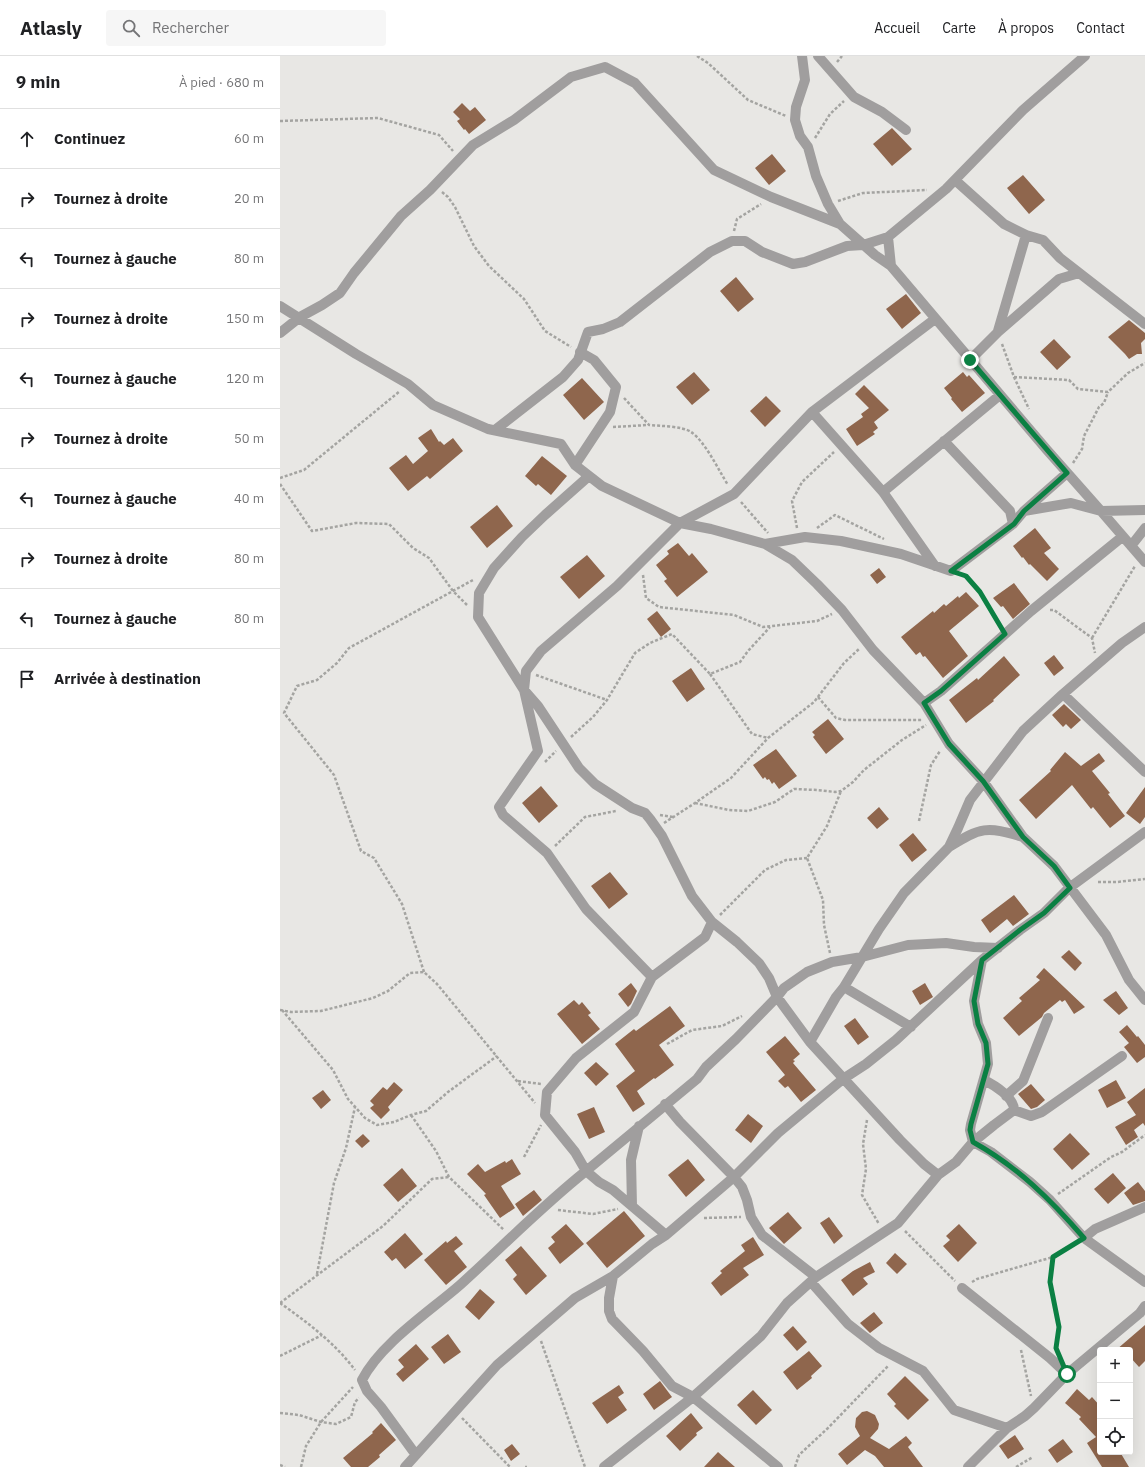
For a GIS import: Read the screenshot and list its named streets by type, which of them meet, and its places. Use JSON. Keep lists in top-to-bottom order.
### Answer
{
  "page": {
    "header": "Atlasly",
    "search": "Rechercher",
    "nav": [
      "Accueil",
      "Carte",
      "À propos",
      "Contact"
    ],
    "heading": ["9 min", "À pied · 680 m"],
    "list": [
      ["Continuez", "60 m"],
      ["Tournez à droite", "20 m"],
      ["Tournez à gauche", "80 m"],
      ["Tournez à droite", "150 m"],
      ["Tournez à gauche", "120 m"],
      ["Tournez à droite", "50 m"],
      ["Tournez à gauche", "40 m"],
      ["Tournez à droite", "80 m"],
      ["Tournez à gauche", "80 m"],
      "Arrivée à destination"
    ],
    "map_buttons": ["+", "−"]
  }
}
